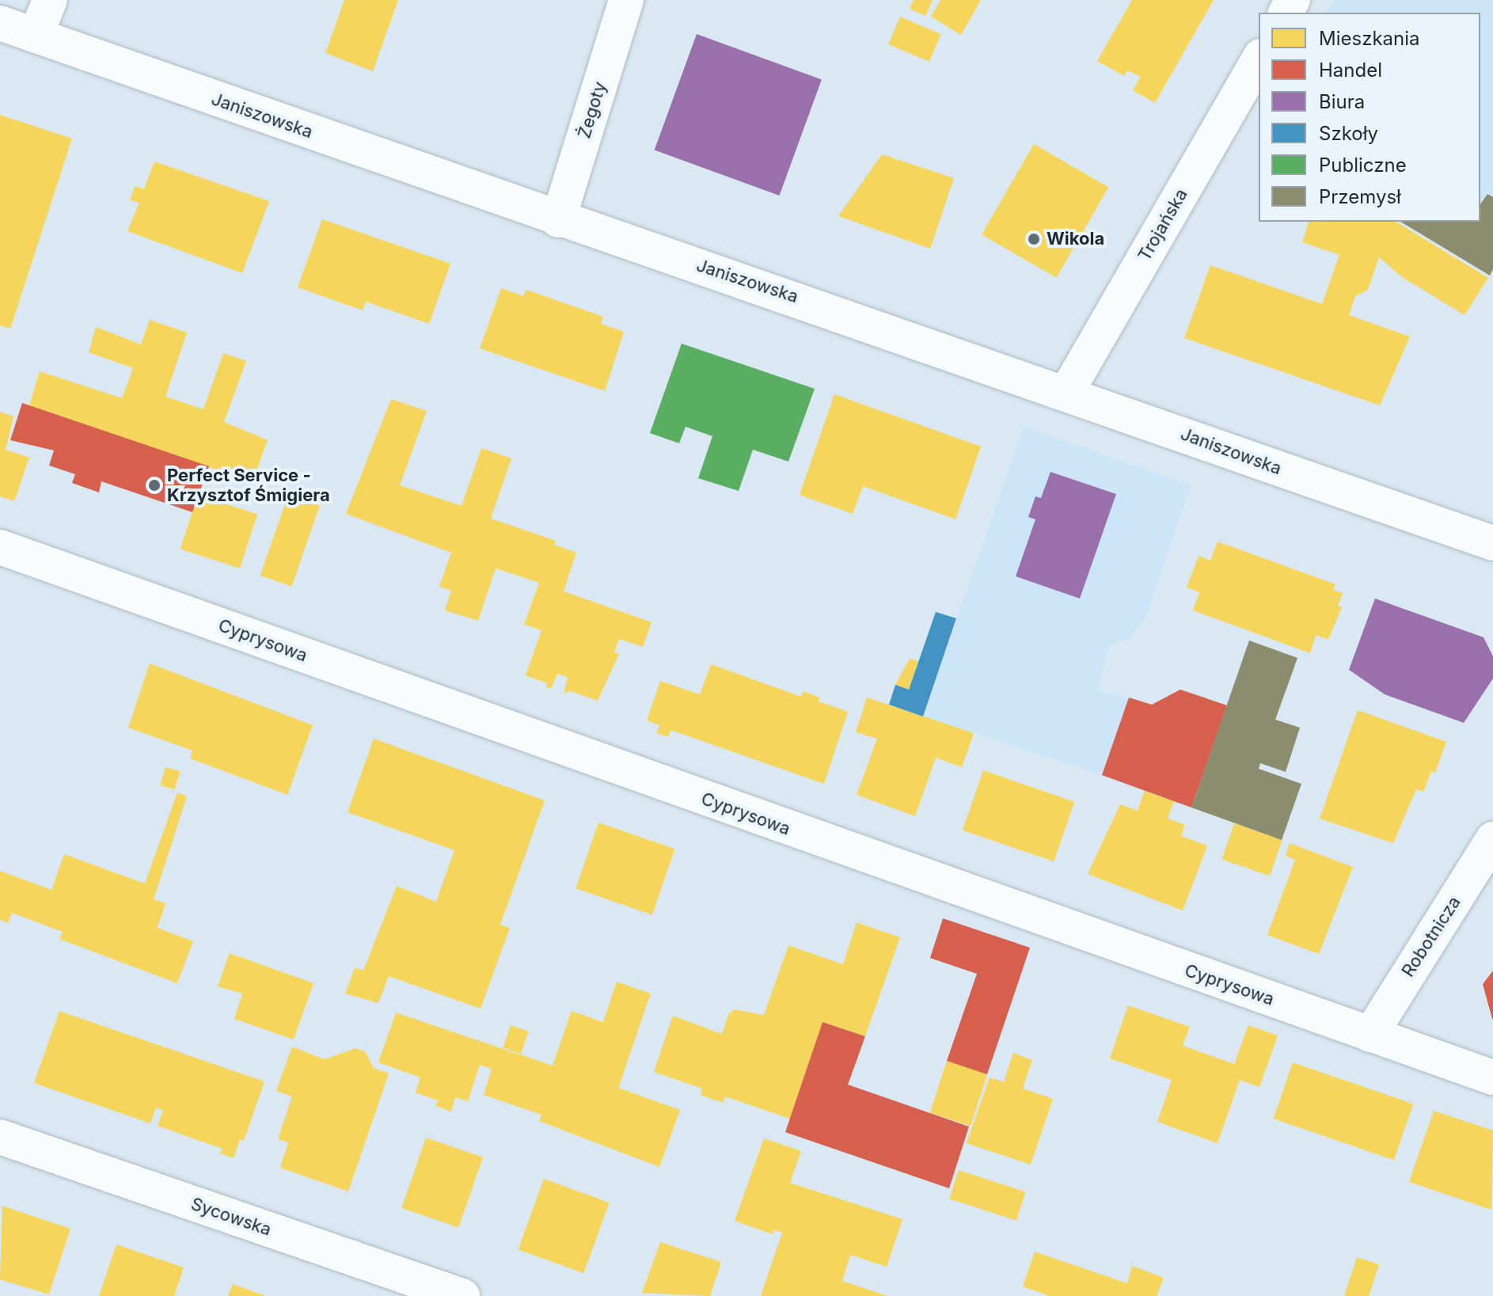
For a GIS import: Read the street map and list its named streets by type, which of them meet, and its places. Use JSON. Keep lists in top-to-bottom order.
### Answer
{
  "streets": {
    "street": [
      "Żegoty",
      "Janiszowska",
      "Trojańska",
      "Cyprysowa",
      "Robotnicza",
      "Sycowska"
    ]
  },
  "crossings": [
    ["Żegoty", "Janiszowska"],
    ["Janiszowska", "Trojańska"],
    ["Cyprysowa", "Robotnicza"]
  ],
  "places": ["Wikola", "Perfect Service - Krzysztof Śmigiera"],
  "legend": [
    "Mieszkania",
    "Handel",
    "Biura",
    "Szkoły",
    "Publiczne",
    "Przemysł"
  ]
}
